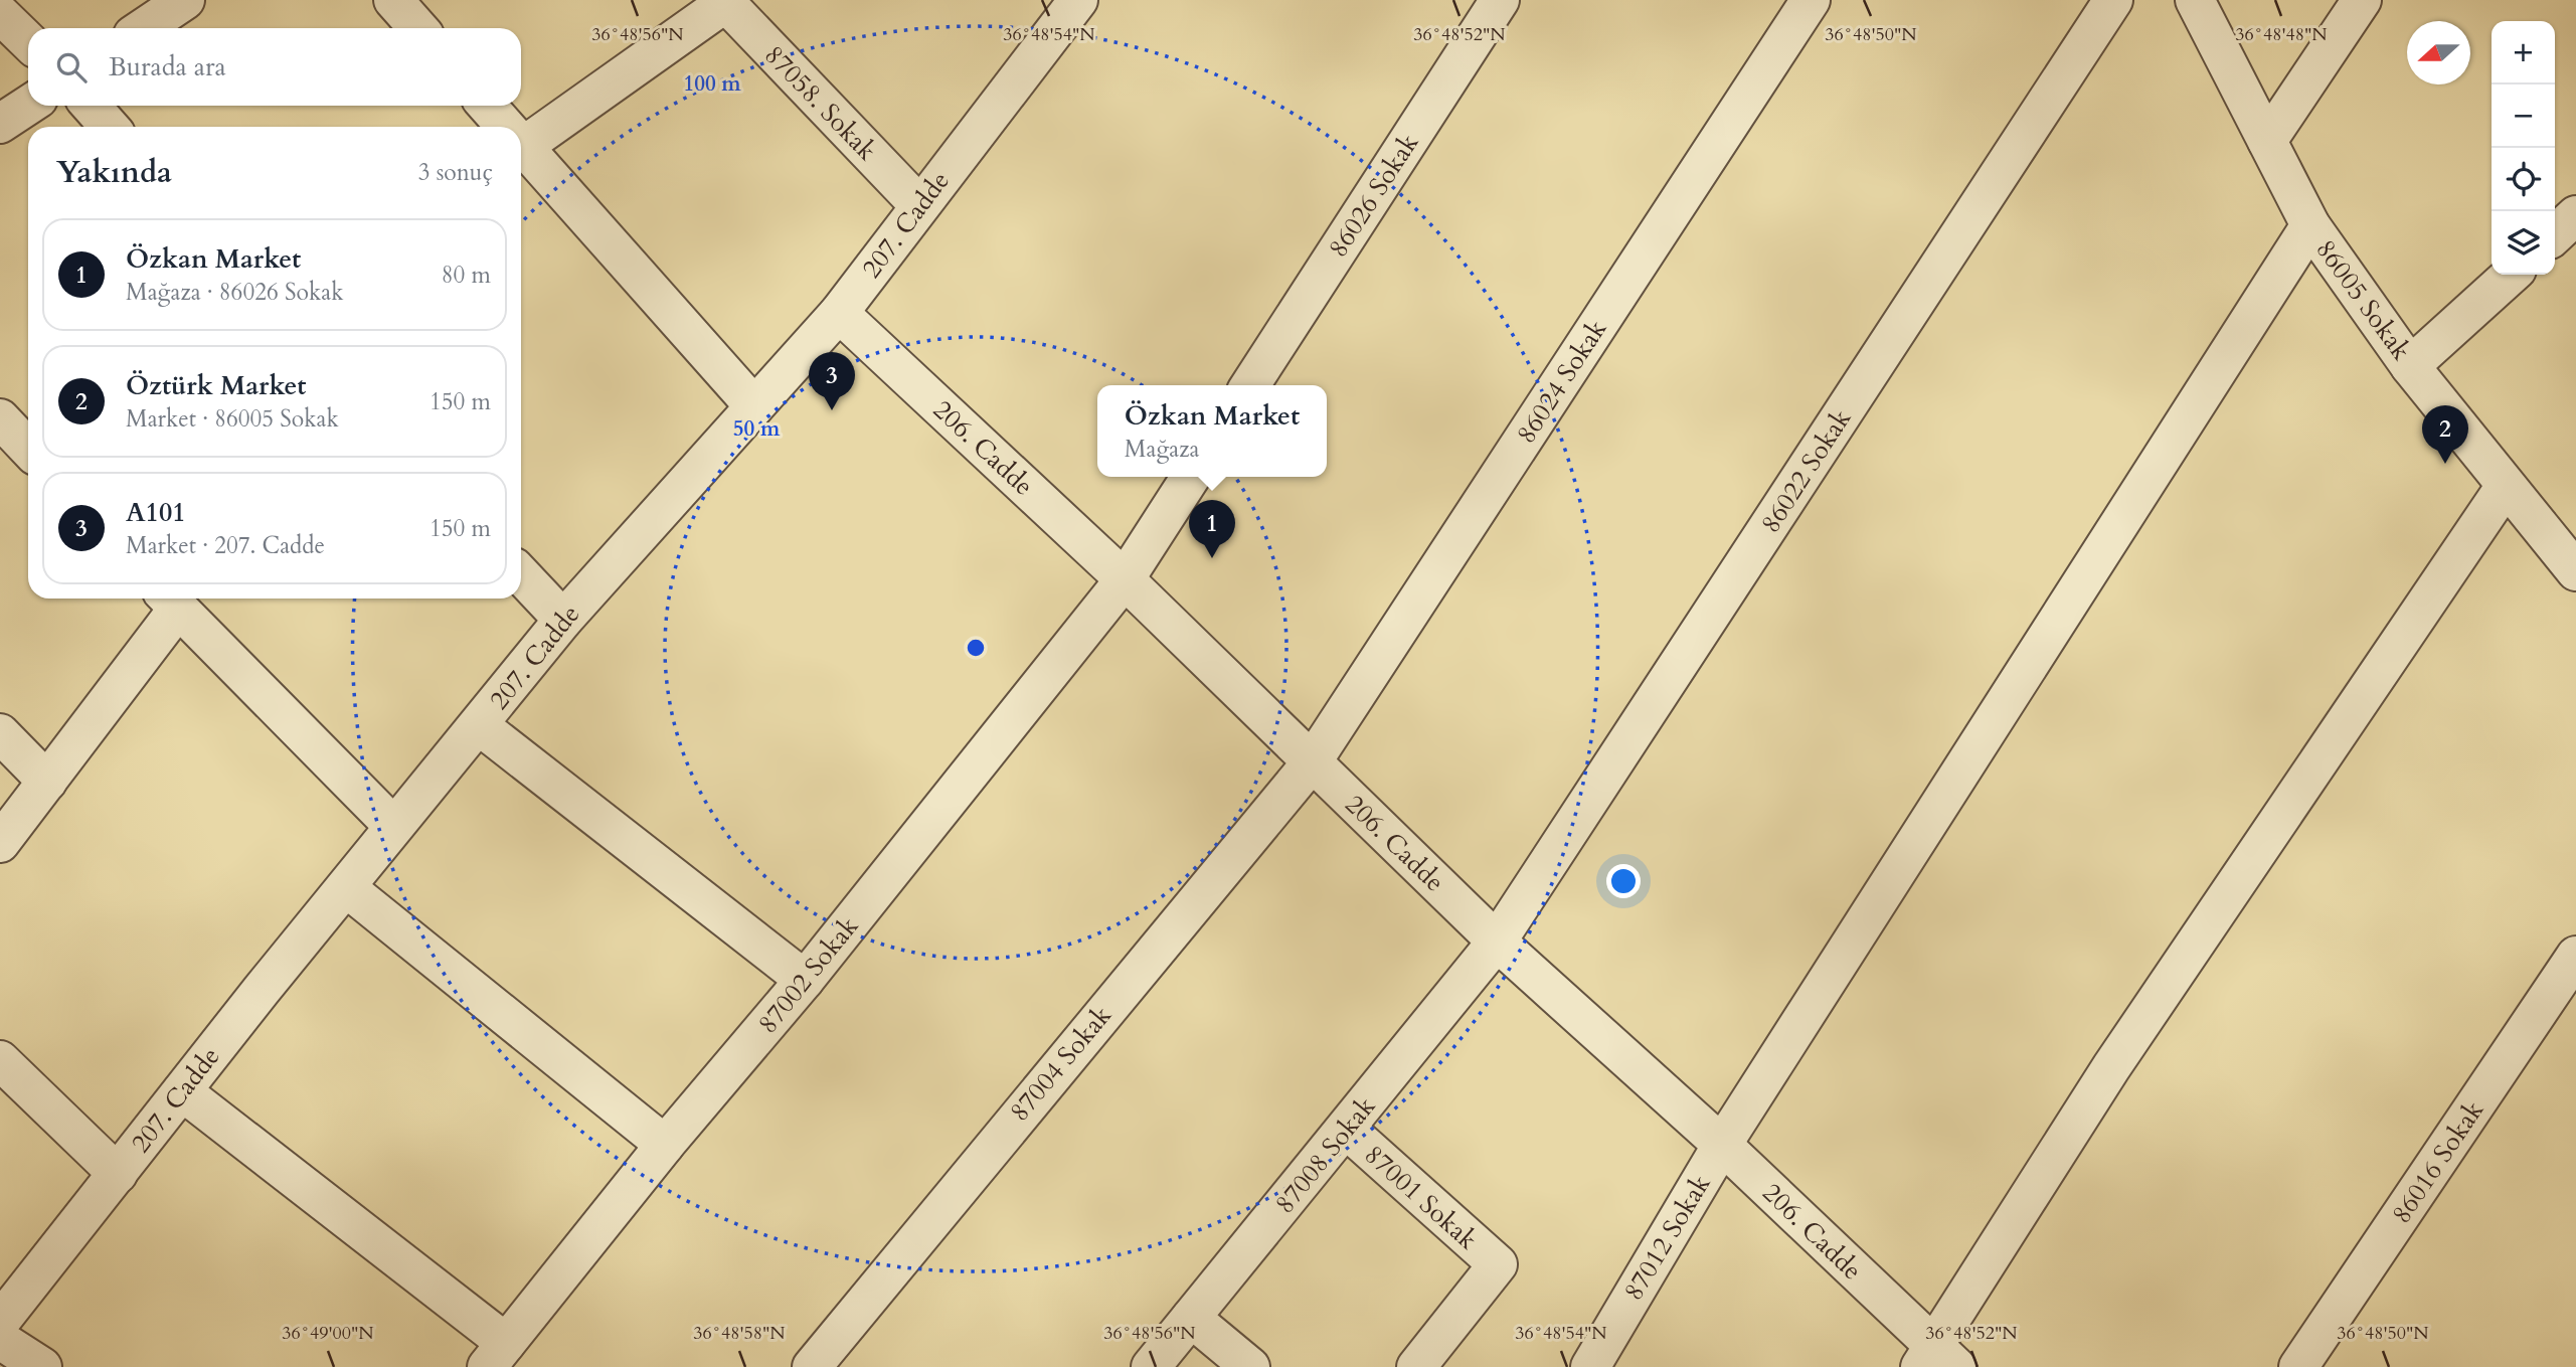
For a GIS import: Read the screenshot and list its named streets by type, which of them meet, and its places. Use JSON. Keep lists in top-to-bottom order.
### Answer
{
  "streets": {
    "street": [
      "87058. Sokak",
      "86026 Sokak",
      "207. Cadde",
      "86005 Sokak",
      "86024 Sokak",
      "206. Cadde",
      "86022 Sokak",
      "87002 Sokak",
      "87004 Sokak",
      "87008 Sokak",
      "86016 Sokak",
      "87001 Sokak",
      "87012 Sokak"
    ]
  },
  "crossings": [
    ["87058. Sokak", "207. Cadde"],
    ["207. Cadde", "206. Cadde"],
    ["86005 Sokak", "87012 Sokak"],
    ["86024 Sokak", "206. Cadde"],
    ["86024 Sokak", "87004 Sokak"],
    ["206. Cadde", "86022 Sokak"],
    ["206. Cadde", "87002 Sokak"],
    ["206. Cadde", "87004 Sokak"],
    ["206. Cadde", "87008 Sokak"],
    ["206. Cadde", "87012 Sokak"],
    ["86022 Sokak", "87008 Sokak"],
    ["87008 Sokak", "87001 Sokak"]
  ],
  "north": "left",
  "page": {
    "map_buttons": ["+", "−"],
    "search": "Burada ara",
    "heading": ["Yakında", "3 sonuç"],
    "list": [
      {
        "mark": "1",
        "name": "Özkan Market",
        "note": "Mağaza · 86026 Sokak",
        "value": "80 m"
      },
      {
        "mark": "2",
        "name": "Öztürk Market",
        "note": "Market · 86005 Sokak",
        "value": "150 m"
      },
      {
        "mark": "3",
        "name": "A101",
        "note": "Market · 207. Cadde",
        "value": "150 m"
      }
    ],
    "pins": ["3", "2", "1"],
    "popup": ["Özkan Market", "Mağaza"]
  },
  "coordinates": [
    "36°48'56\"N",
    "36°48'54\"N",
    "36°48'52\"N",
    "36°48'50\"N",
    "36°48'48\"N",
    "36°49'00\"N",
    "36°48'58\"N"
  ],
  "rings": ["100 m", "50 m"]
}
